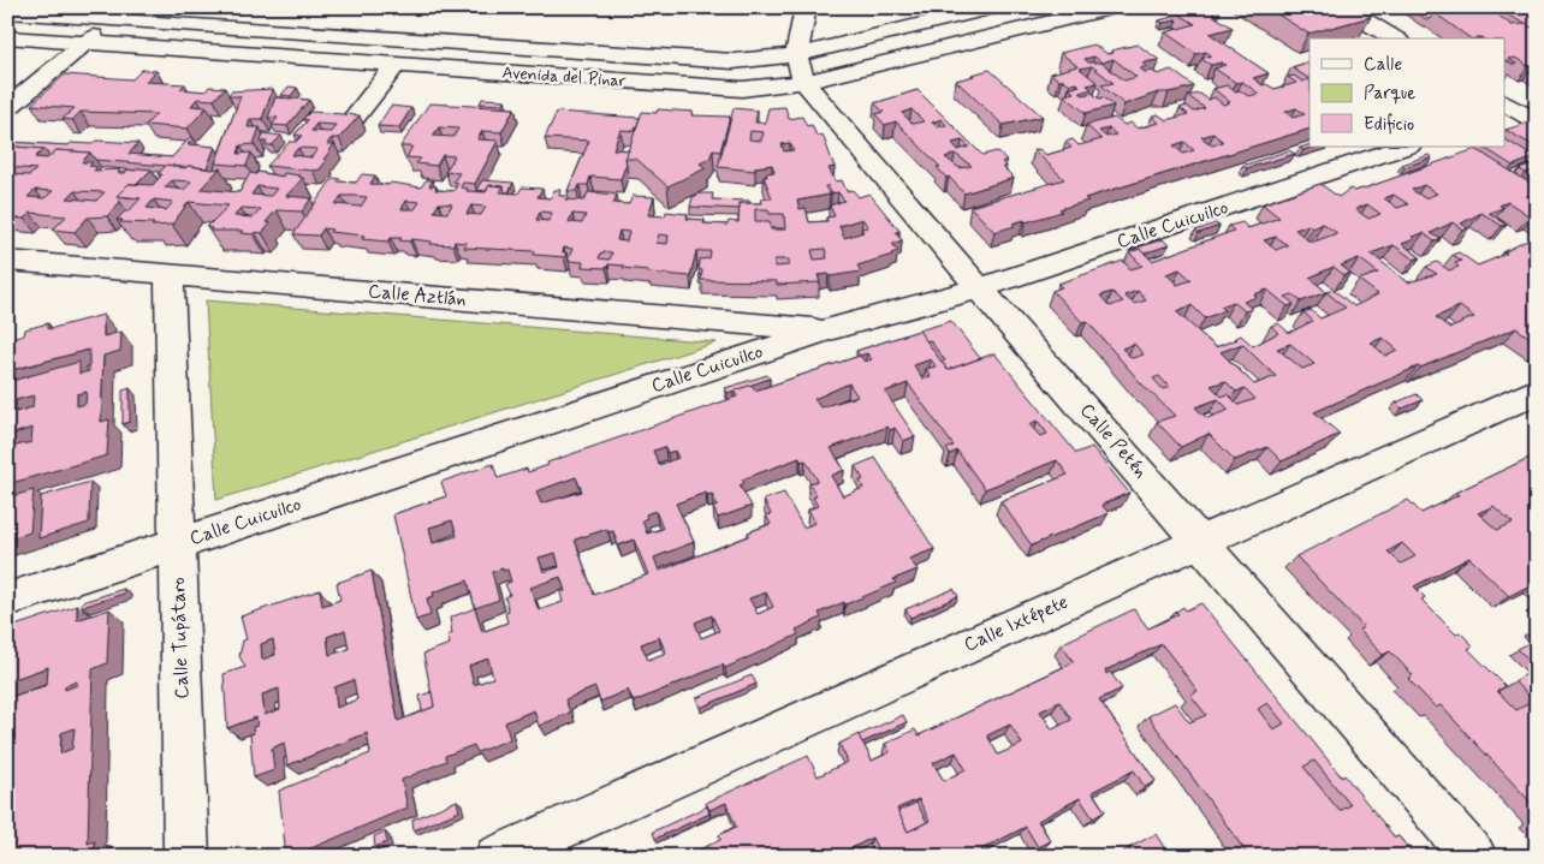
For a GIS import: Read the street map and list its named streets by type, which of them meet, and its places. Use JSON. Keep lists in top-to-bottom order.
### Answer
{
  "streets": {
    "street": [
      "Avenida del Pinar",
      "Calle Cuicuilco",
      "Calle Aztlán",
      "Calle Petén",
      "Calle Ixtépete",
      "Calle Tupátaro"
    ]
  },
  "crossings": [
    ["Avenida del Pinar", "Calle Petén"],
    ["Calle Cuicuilco", "Calle Aztlán"],
    ["Calle Cuicuilco", "Calle Petén"],
    ["Calle Cuicuilco", "Calle Tupátaro"],
    ["Calle Aztlán", "Calle Tupátaro"],
    ["Calle Petén", "Calle Ixtépete"]
  ],
  "legend": ["Calle", "Parque", "Edificio"]
}
